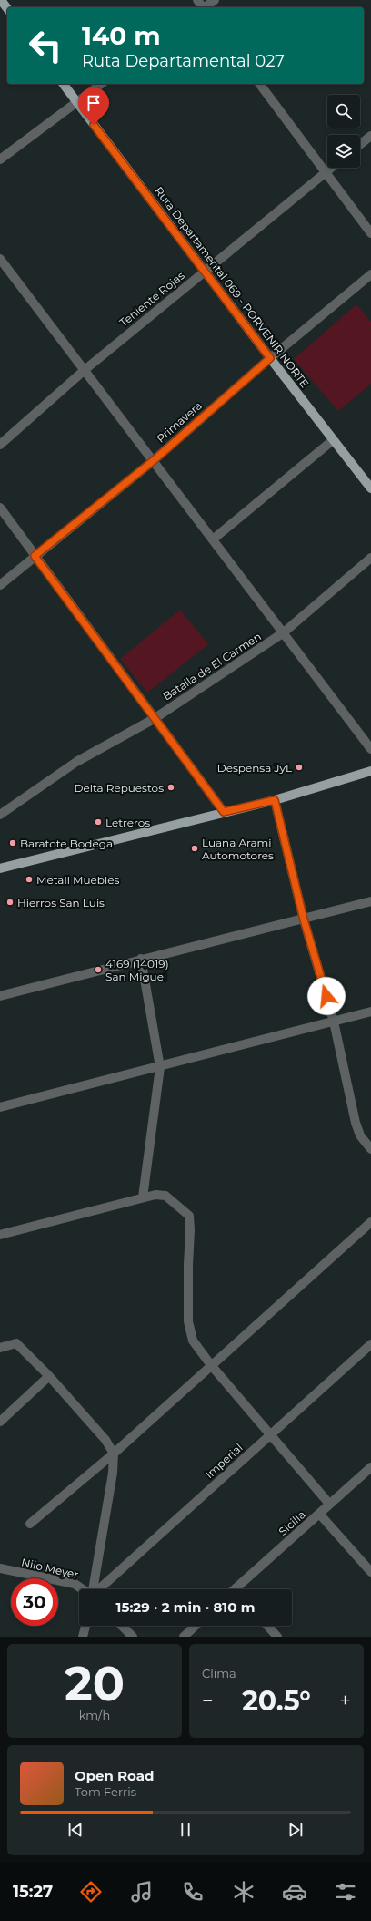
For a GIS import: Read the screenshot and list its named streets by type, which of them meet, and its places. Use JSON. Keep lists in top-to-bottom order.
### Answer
{
  "streets": {
    "main road": ["Ruta Departamental 069 - PORVENIR NORTE"],
    "street": [
      "Teniente Rojas",
      "Primavera",
      "Batalla de El Carmen",
      "Imperial",
      "Sicilia",
      "Nilo Meyer"
    ]
  },
  "crossings": [
    ["Ruta Departamental 069 - PORVENIR NORTE", "Teniente Rojas"],
    ["Ruta Departamental 069 - PORVENIR NORTE", "Primavera"]
  ],
  "places": [
    "Despensa JyL",
    "Delta Repuestos",
    "Letreros",
    "Baratote Bodega",
    "Luana Arami Automotores",
    "Metall Muebles",
    "Hierros San Luis",
    "4169 (14019) San Miguel"
  ],
  "page": {
    "turn": ["140 m", "Ruta Departamental 027"],
    "limit": "30",
    "trip": "15:29 · 2 min · 810 m",
    "tile": [
      ["20", "km/h"],
      "Clima"
    ],
    "heat": ["−", "20.5°", "+"],
    "song": ["Open Road", "Tom Ferris"],
    "tabs": "15:27"
  }
}
